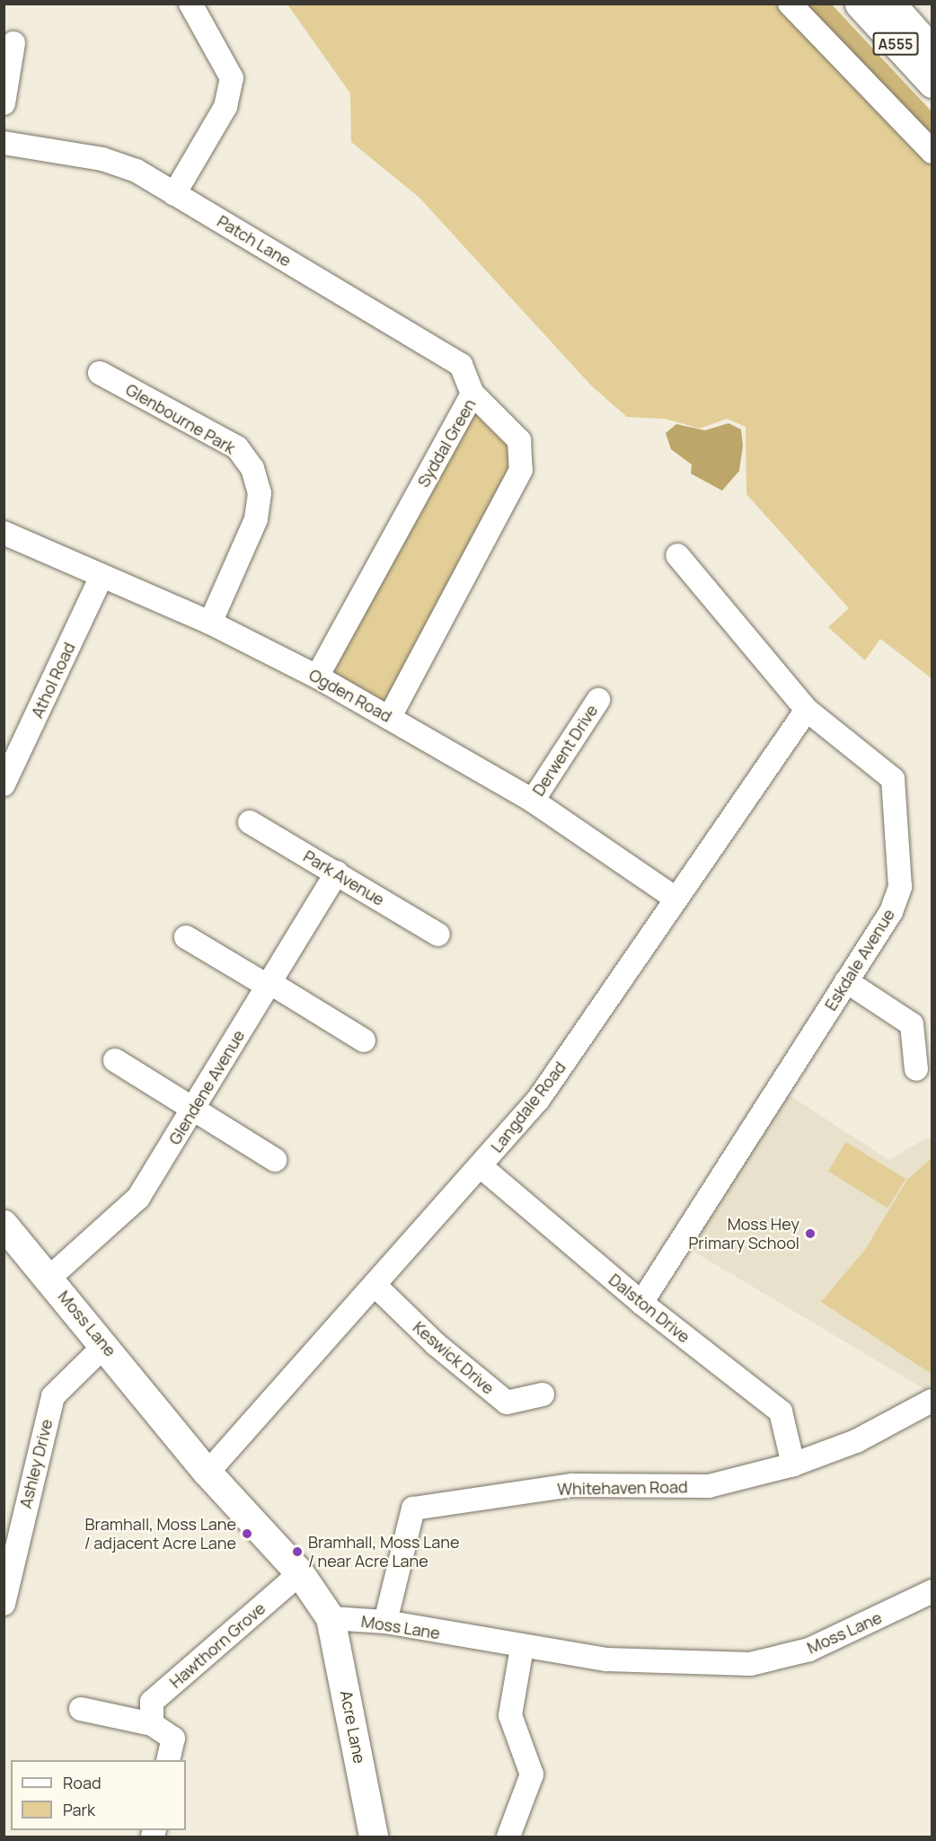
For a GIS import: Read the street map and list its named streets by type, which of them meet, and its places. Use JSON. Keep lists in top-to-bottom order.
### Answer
{
  "streets": {
    "highway": ["A555"],
    "main road": ["Moss Lane", "Acre Lane"],
    "street": [
      "Patch Lane",
      "Glenbourne Park",
      "Syddal Green",
      "Athol Road",
      "Ogden Road",
      "Derwent Drive",
      "Park Avenue",
      "Eskdale Avenue",
      "Glendene Avenue",
      "Langdale Road",
      "Dalston Drive",
      "Keswick Drive",
      "Ashley Drive",
      "Whitehaven Road",
      "Hawthorn Grove"
    ]
  },
  "crossings": [
    ["Patch Lane", "Syddal Green"],
    ["Glenbourne Park", "Ogden Road"],
    ["Syddal Green", "Ogden Road"],
    ["Athol Road", "Ogden Road"],
    ["Ogden Road", "Derwent Drive"],
    ["Ogden Road", "Langdale Road"],
    ["Park Avenue", "Glendene Avenue"],
    ["Eskdale Avenue", "Langdale Road"],
    ["Eskdale Avenue", "Dalston Drive"],
    ["Glendene Avenue", "Moss Lane"],
    ["Langdale Road", "Dalston Drive"],
    ["Langdale Road", "Moss Lane"],
    ["Langdale Road", "Keswick Drive"],
    ["Dalston Drive", "Whitehaven Road"],
    ["Moss Lane", "Ashley Drive"],
    ["Moss Lane", "Whitehaven Road"],
    ["Moss Lane", "Hawthorn Grove"],
    ["Moss Lane", "Acre Lane"]
  ],
  "places": ["Moss Hey Primary School", "Bramhall, Moss Lane / adjacent Acre Lane", "Bramhall, Moss Lane / near Acre Lane"],
  "legend": ["Road", "Park"]
}
